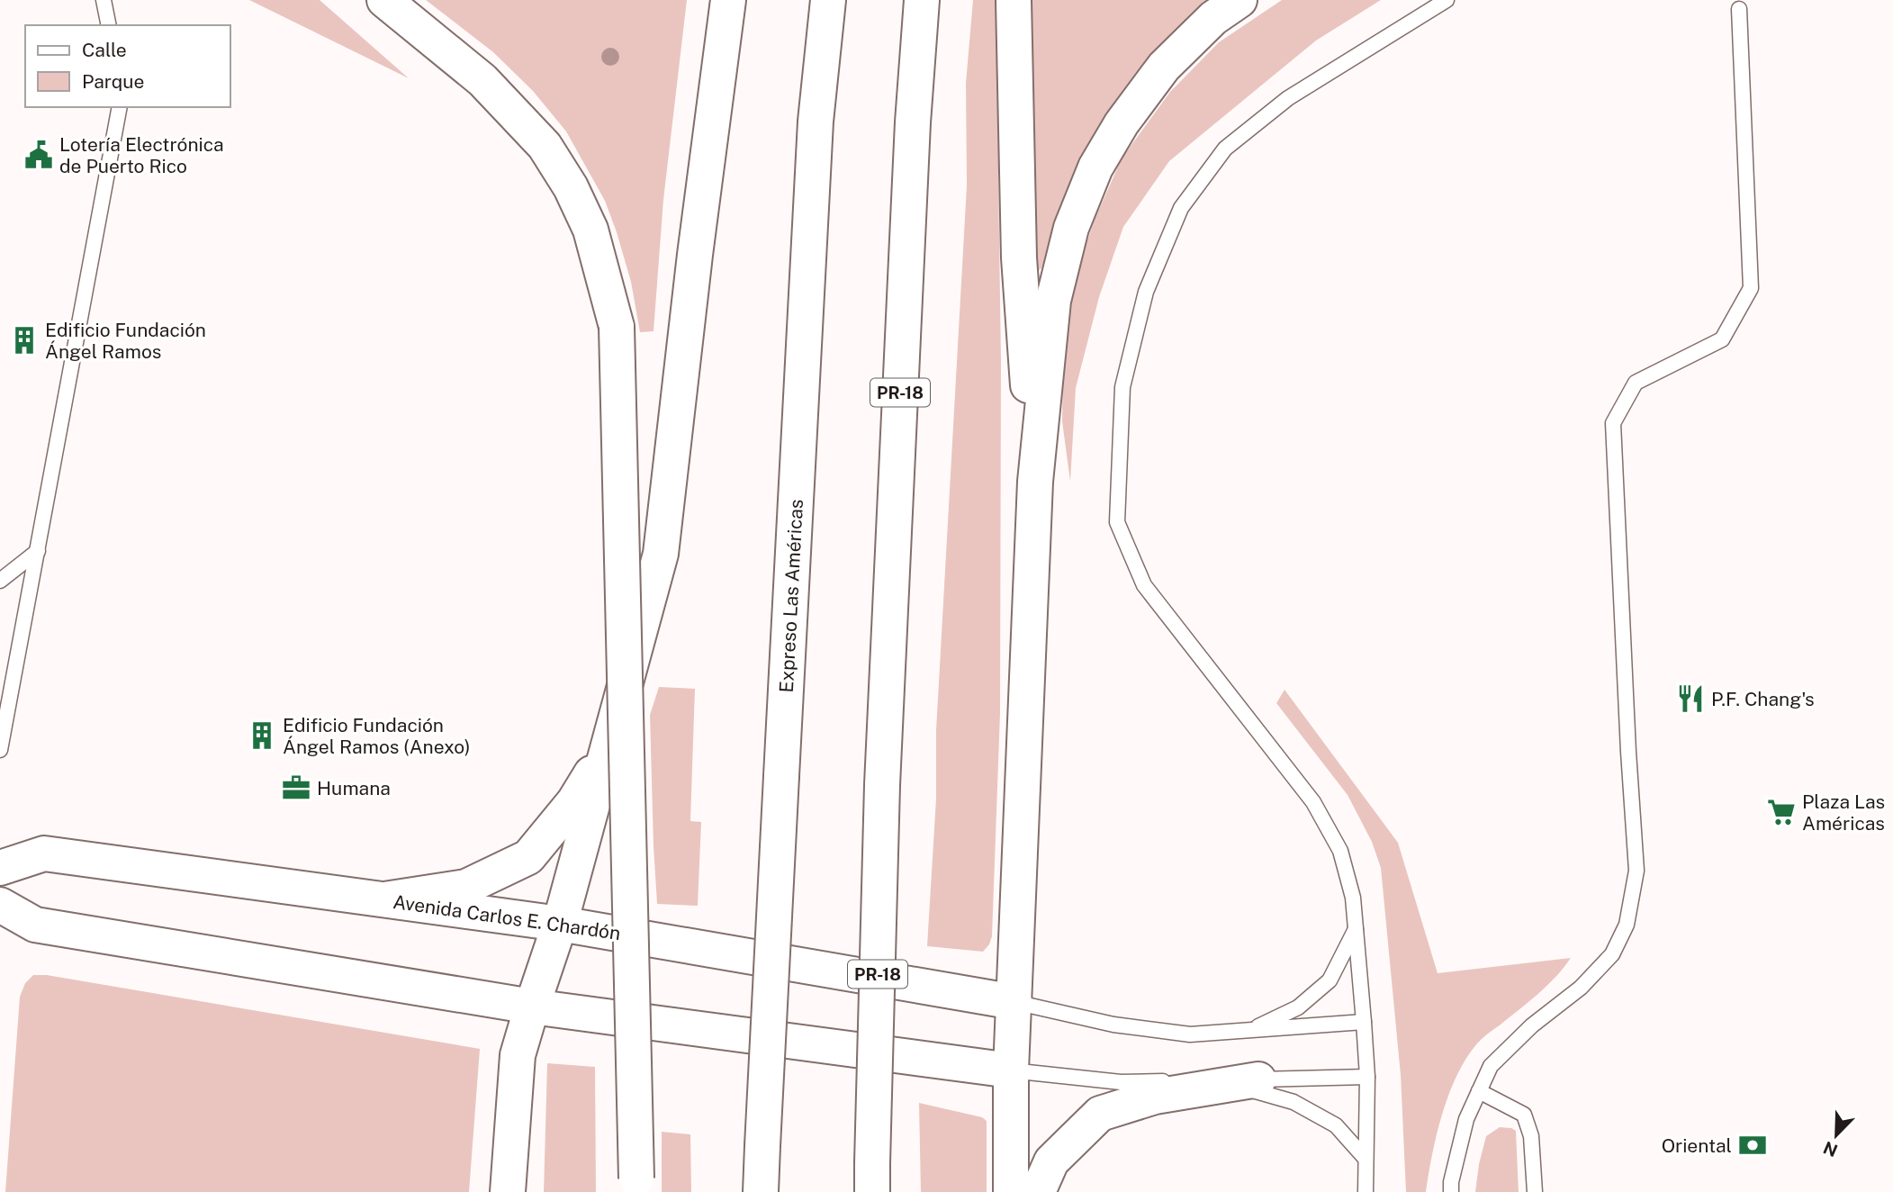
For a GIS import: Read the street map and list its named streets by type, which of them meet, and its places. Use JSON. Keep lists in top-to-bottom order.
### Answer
{
  "streets": {
    "main road": ["PR-18", "Expreso Las Américas", "Avenida Carlos E. Chardón"]
  },
  "places": {
    "public building": ["Lotería Electrónica de Puerto Rico"],
    "building": ["Edificio Fundación Ángel Ramos", "Edificio Fundación Ángel Ramos (Anexo)"],
    "restaurant": ["P.F. Chang's"],
    "office": ["Humana"],
    "supermarket": ["Plaza Las Américas"],
    "bank": ["Oriental"]
  },
  "legend": ["Calle", "Parque"],
  "north": "bottom left"
}
